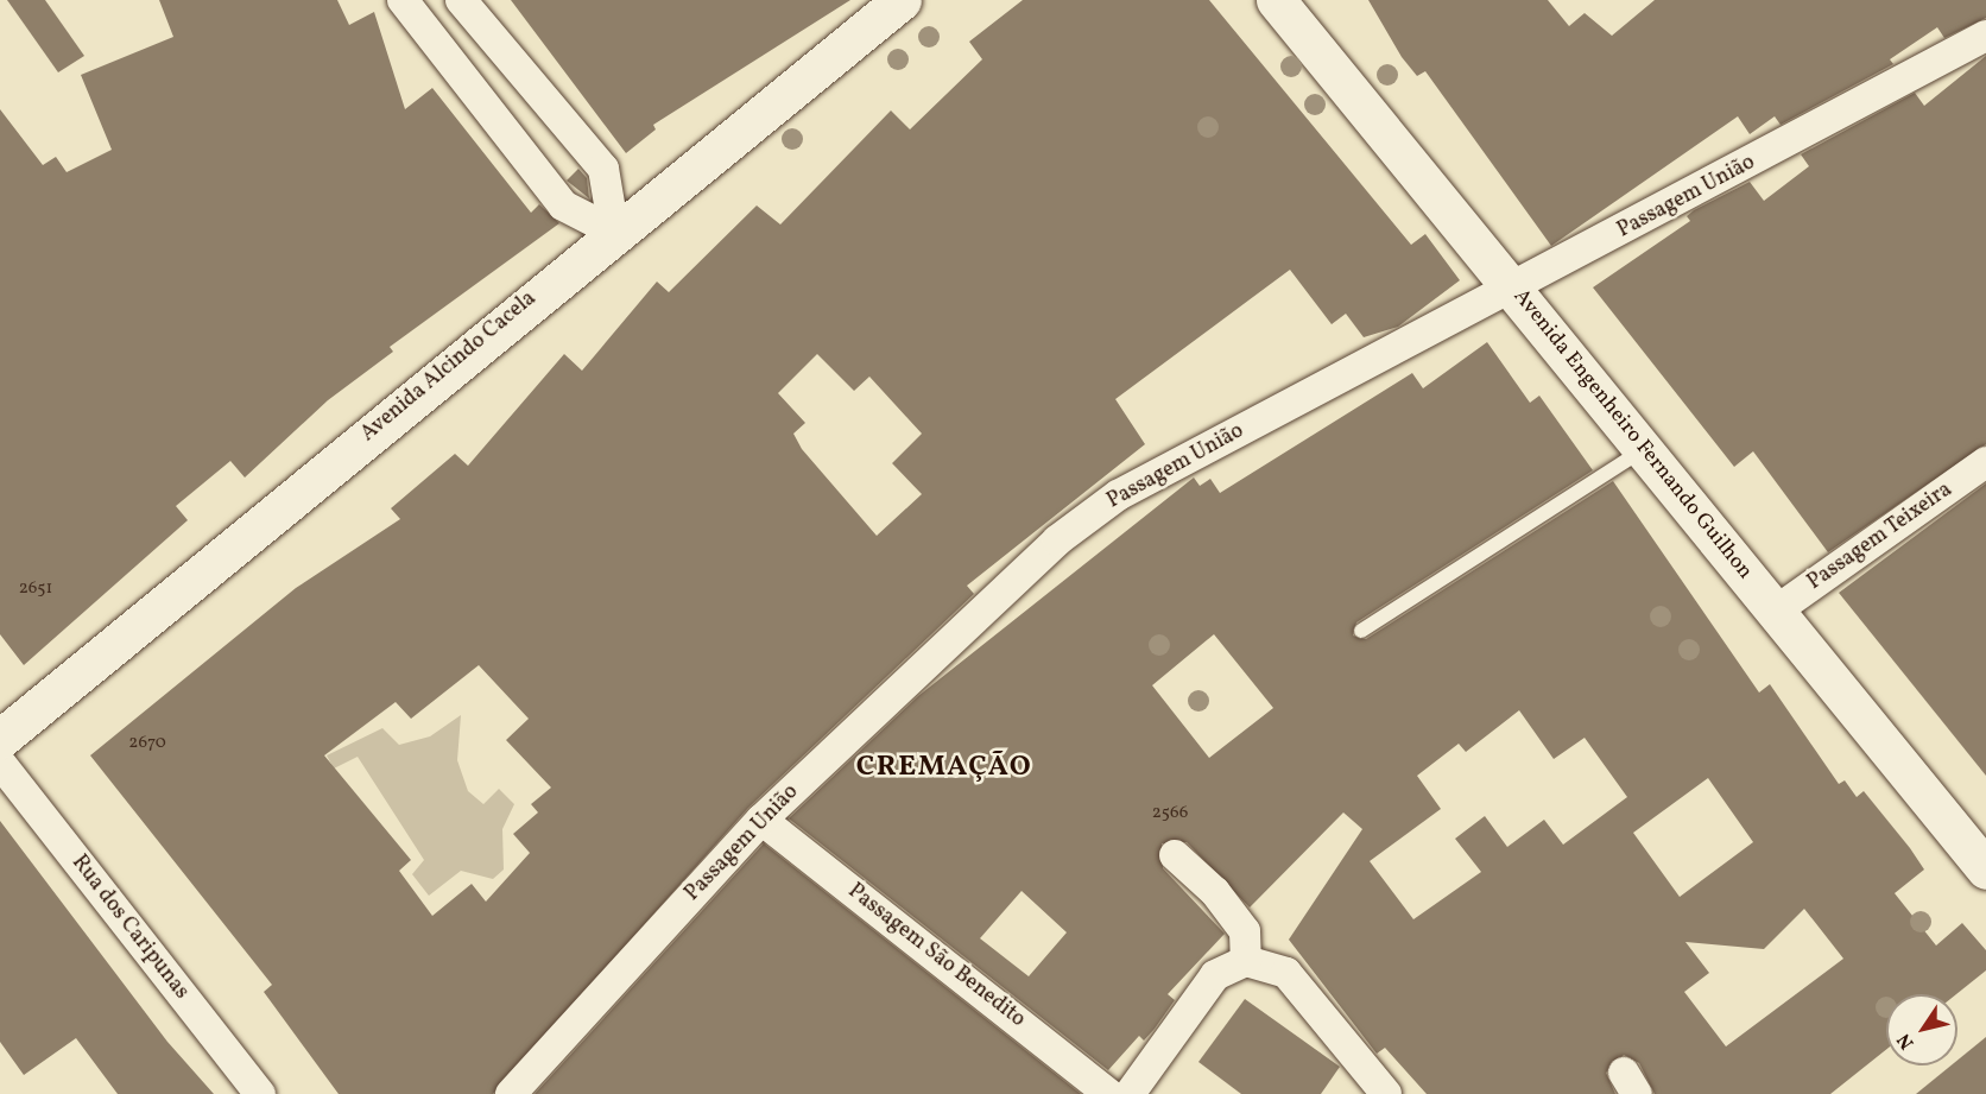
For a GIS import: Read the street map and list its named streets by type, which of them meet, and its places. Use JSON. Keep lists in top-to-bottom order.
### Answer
{
  "streets": {
    "main road": ["Avenida Alcindo Cacela", "Avenida Engenheiro Fernando Guilhon"],
    "street": [
      "Passagem União",
      "Passagem Teixeira",
      "Rua dos Caripunas",
      "Passagem São Benedito"
    ]
  },
  "crossings": [
    ["Passagem União", "Avenida Engenheiro Fernando Guilhon"],
    ["Passagem União", "Passagem São Benedito"],
    ["Avenida Engenheiro Fernando Guilhon", "Passagem Teixeira"]
  ],
  "districts": ["CREMAÇÃO"],
  "house_numbers": ["2651", "2670", "2566"],
  "north": "bottom left"
}
